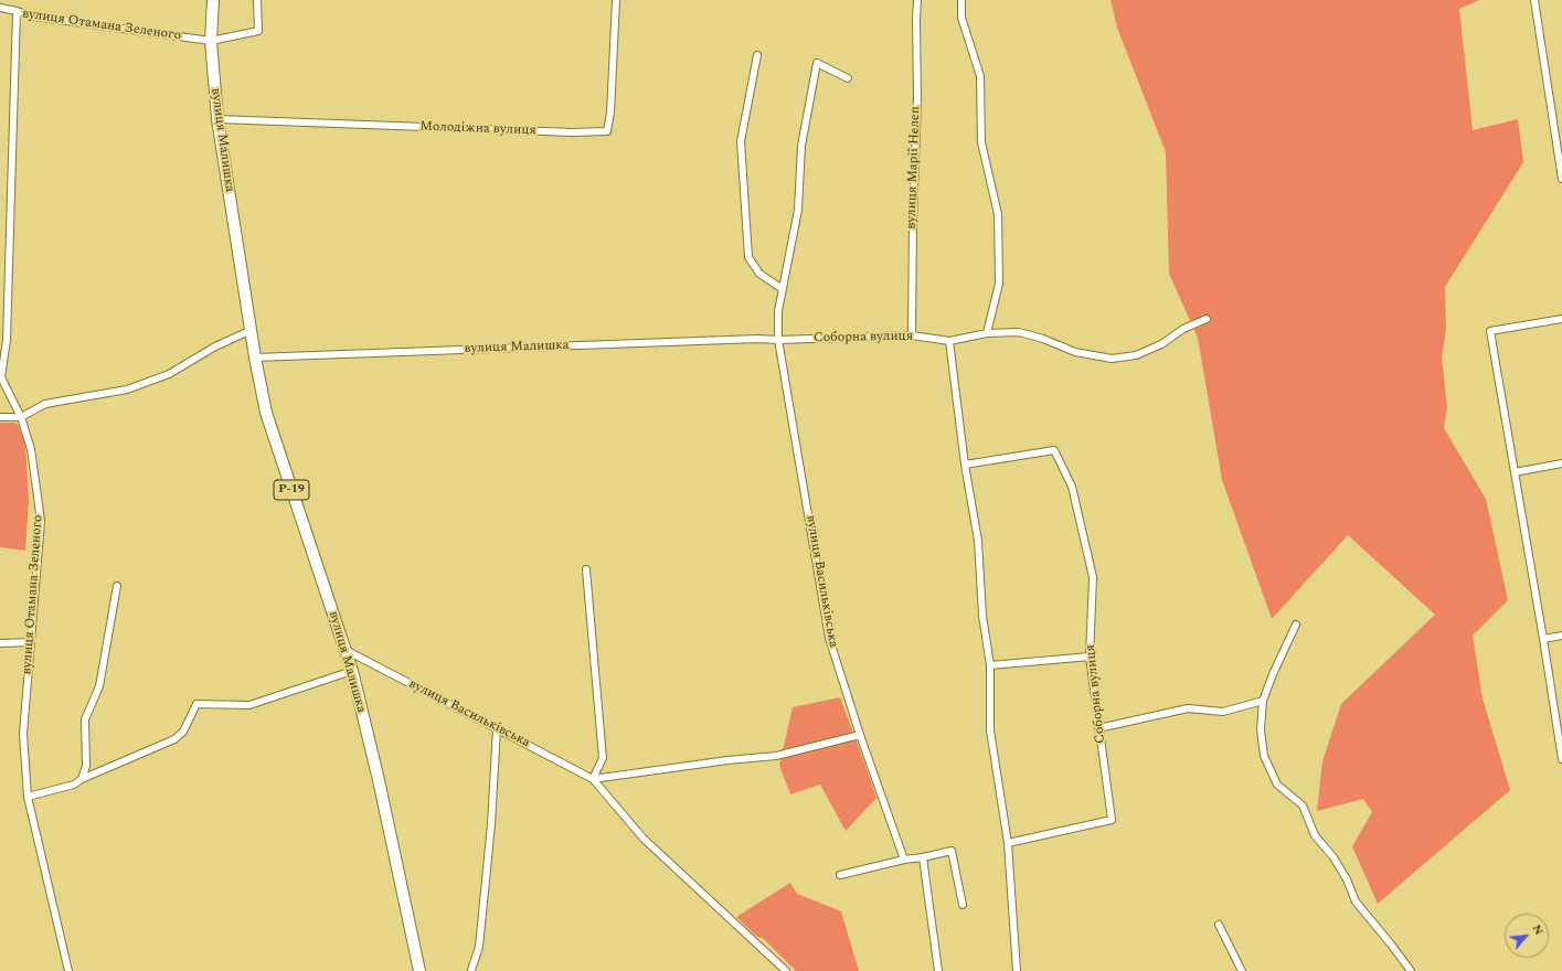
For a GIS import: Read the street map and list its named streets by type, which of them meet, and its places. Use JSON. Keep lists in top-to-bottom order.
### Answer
{
  "streets": {
    "main road": ["вулиця Малишка", "Р-19"],
    "street": [
      "вулиця Отамана Зеленого",
      "Молодіжна вулиця",
      "вулиця Марії Нелеп",
      "Соборна вулиця",
      "вулиця Васильківська"
    ]
  },
  "crossings": [
    ["вулиця Отамана Зеленого", "вулиця Малишка"],
    ["Молодіжна вулиця", "вулиця Малишка"],
    ["вулиця Малишка", "Соборна вулиця"],
    ["вулиця Малишка", "вулиця Васильківська"],
    ["вулиця Марії Нелеп", "Соборна вулиця"],
    ["Соборна вулиця", "вулиця Васильківська"]
  ],
  "north": "top right"
}
